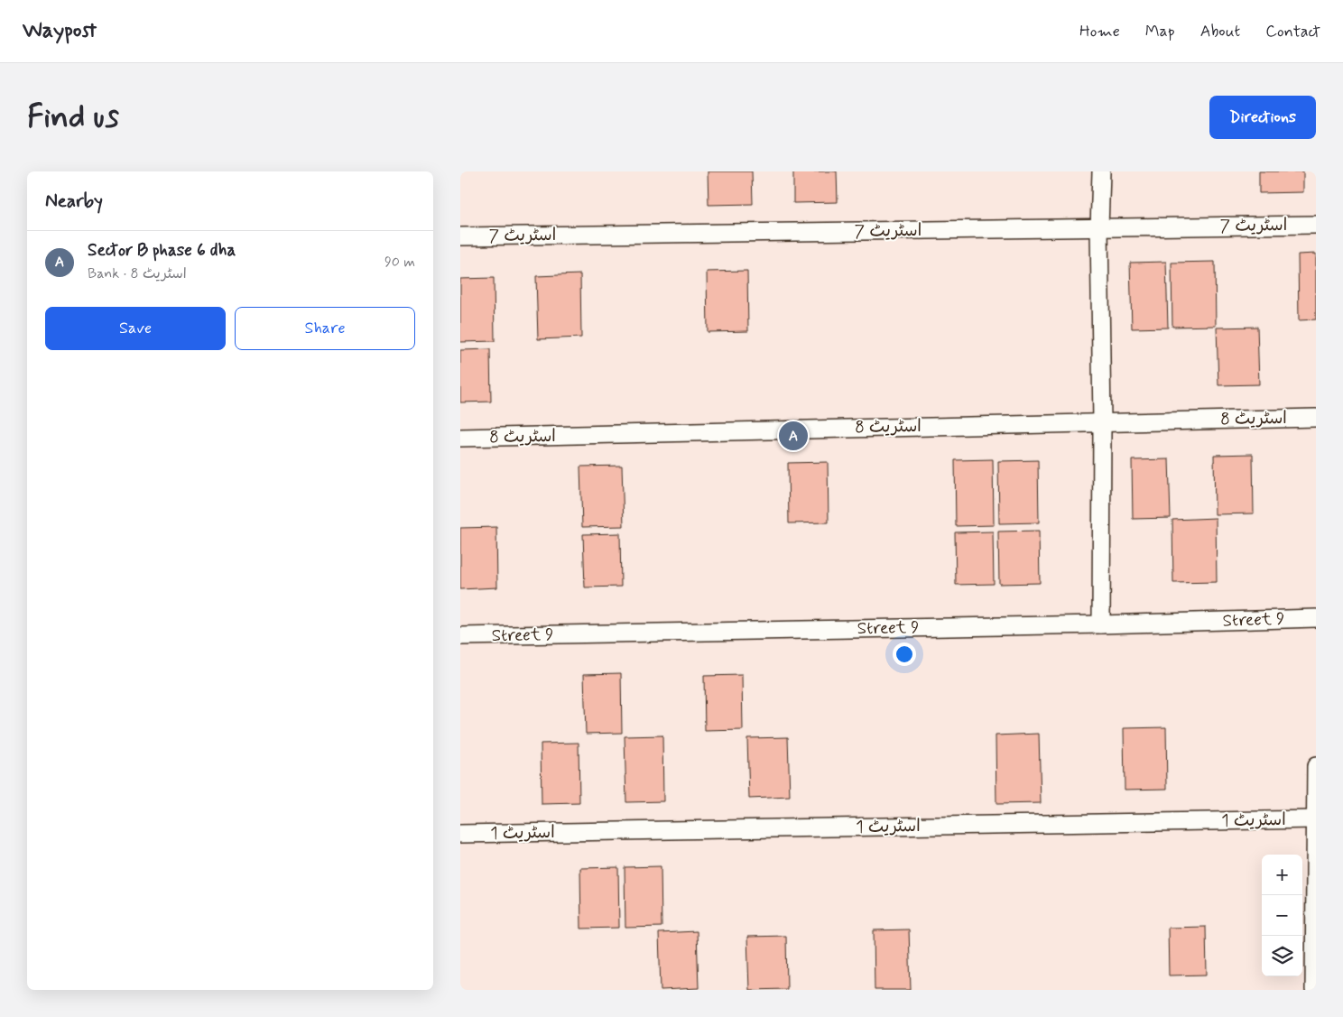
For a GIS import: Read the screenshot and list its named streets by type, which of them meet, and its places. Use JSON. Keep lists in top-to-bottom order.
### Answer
{
  "streets": {
    "street": [
      "اسٹریٹ 7",
      "اسٹریٹ 8",
      "Street 9",
      "اسٹریٹ 1"
    ]
  },
  "page": {
    "header": "Waypost",
    "nav": [
      "Home",
      "Map",
      "About",
      "Contact"
    ],
    "buttons": [
      "Directions",
      ["Save", "Share"]
    ],
    "title": "Find us",
    "heading": "Nearby",
    "list": [
      {
        "mark": "A",
        "name": "Sector B phase 6 dha",
        "note": "Bank · اسٹریٹ 8",
        "value": "90 m"
      }
    ],
    "pins": "A",
    "map_buttons": ["+", "−"]
  }
}
